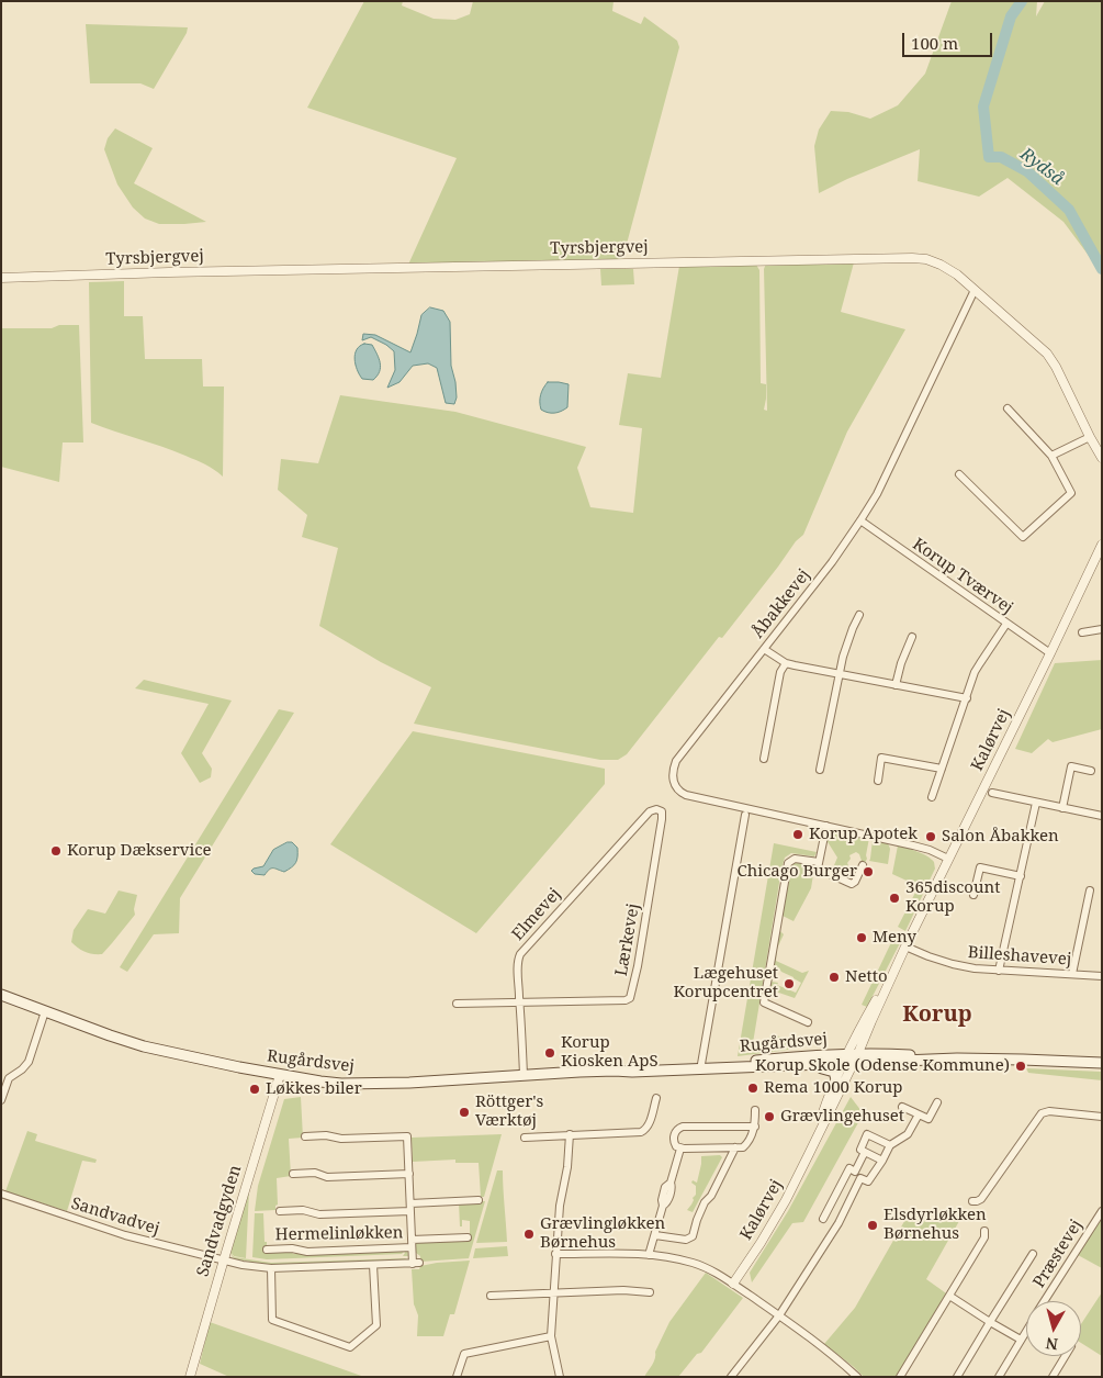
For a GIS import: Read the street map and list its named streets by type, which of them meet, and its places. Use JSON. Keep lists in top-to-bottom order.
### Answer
{
  "streets": {
    "main road": ["Rugårdsvej"],
    "street": [
      "Tyrsbjergvej",
      "Korup Tværvej",
      "Åbakkevej",
      "Kalørvej",
      "Elmevej",
      "Lærkevej",
      "Billeshavevej",
      "Sandvadvej",
      "Sandvadgyden",
      "Hermelinløkken",
      "Præstevej"
    ]
  },
  "crossings": [
    ["Tyrsbjergvej", "Åbakkevej"],
    ["Korup Tværvej", "Åbakkevej"],
    ["Korup Tværvej", "Kalørvej"],
    ["Åbakkevej", "Kalørvej"],
    ["Kalørvej", "Billeshavevej"],
    ["Kalørvej", "Rugårdsvej"],
    ["Elmevej", "Lærkevej"],
    ["Elmevej", "Rugårdsvej"],
    ["Rugårdsvej", "Sandvadgyden"],
    ["Sandvadvej", "Sandvadgyden"],
    ["Sandvadvej", "Hermelinløkken"],
    ["Sandvadgyden", "Hermelinløkken"]
  ],
  "districts": ["Korup"],
  "water": ["Rydså"],
  "places": [
    "Korup Apotek",
    "Salon Åbakken",
    "Korup Dækservice",
    "Chicago Burger",
    "365discount Korup",
    "Meny",
    "Netto",
    "Lægehuset Korupcentret",
    "Korup Kiosken ApS",
    "Korup Skole (Odense Kommune)",
    "Rema 1000 Korup",
    "Løkkes biler",
    "Röttger's Værktøj",
    "Grævlingehuset",
    "Elsdyrløkken Børnehus",
    "Grævlingløkken Børnehus"
  ],
  "scale_bar": "100 m",
  "north": "bottom"
}
